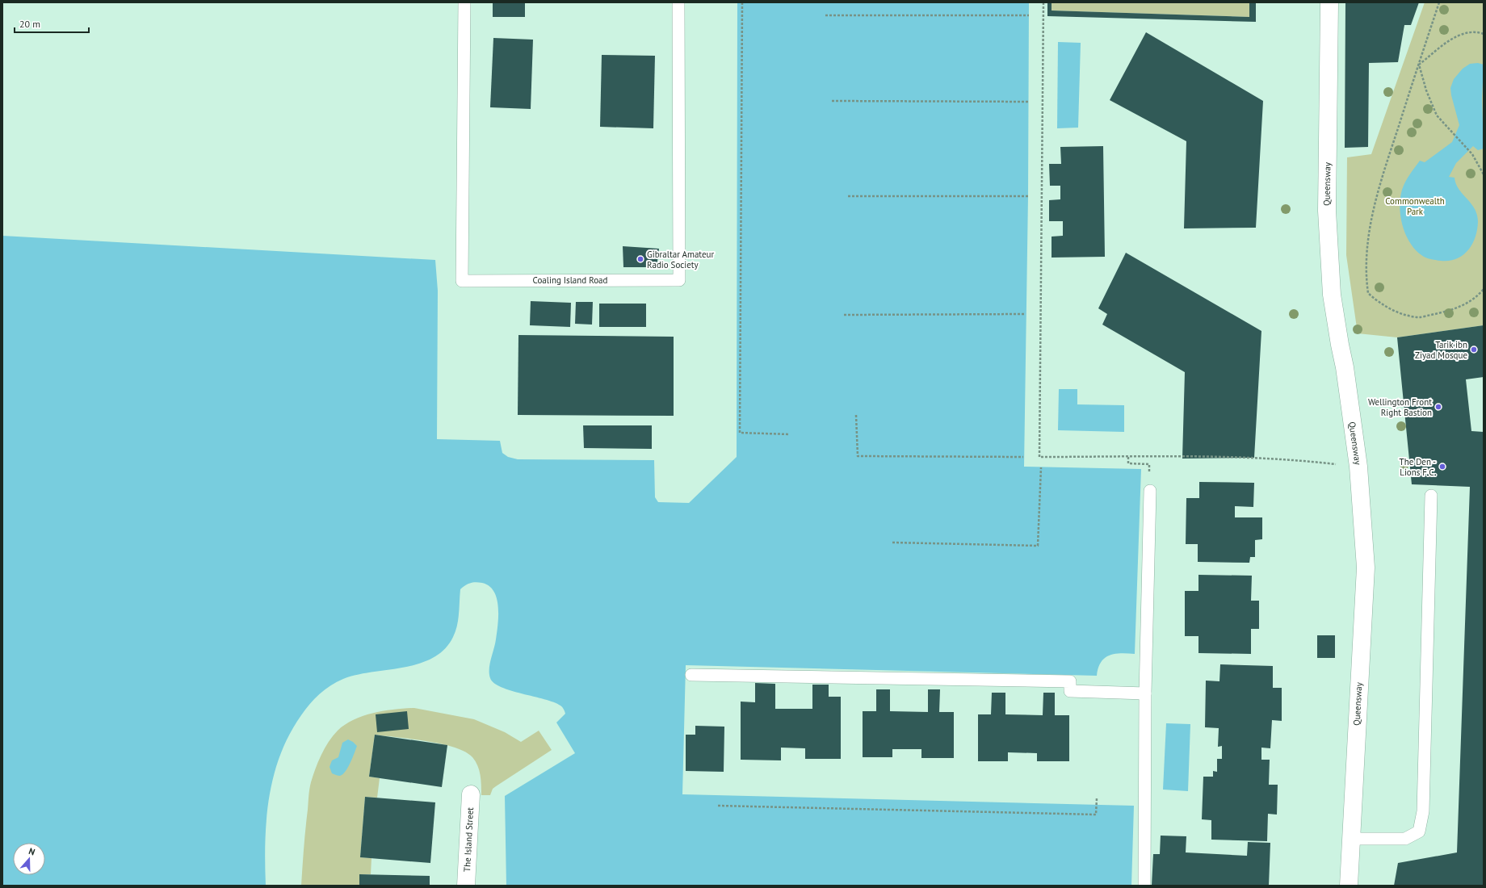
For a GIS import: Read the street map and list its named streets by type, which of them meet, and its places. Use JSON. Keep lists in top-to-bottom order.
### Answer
{
  "streets": {
    "main road": ["Queensway", "The Island Street"],
    "lane": ["Coaling Island Road"]
  },
  "parks": ["Commonwealth Park"],
  "places": [
    "Gibraltar Amateur Radio Society",
    "Tarik ibn Ziyad Mosque",
    "Wellington Front Right Bastion",
    "The Den - Lions F.C."
  ],
  "scale_bar": "20 m",
  "north": "top"
}
